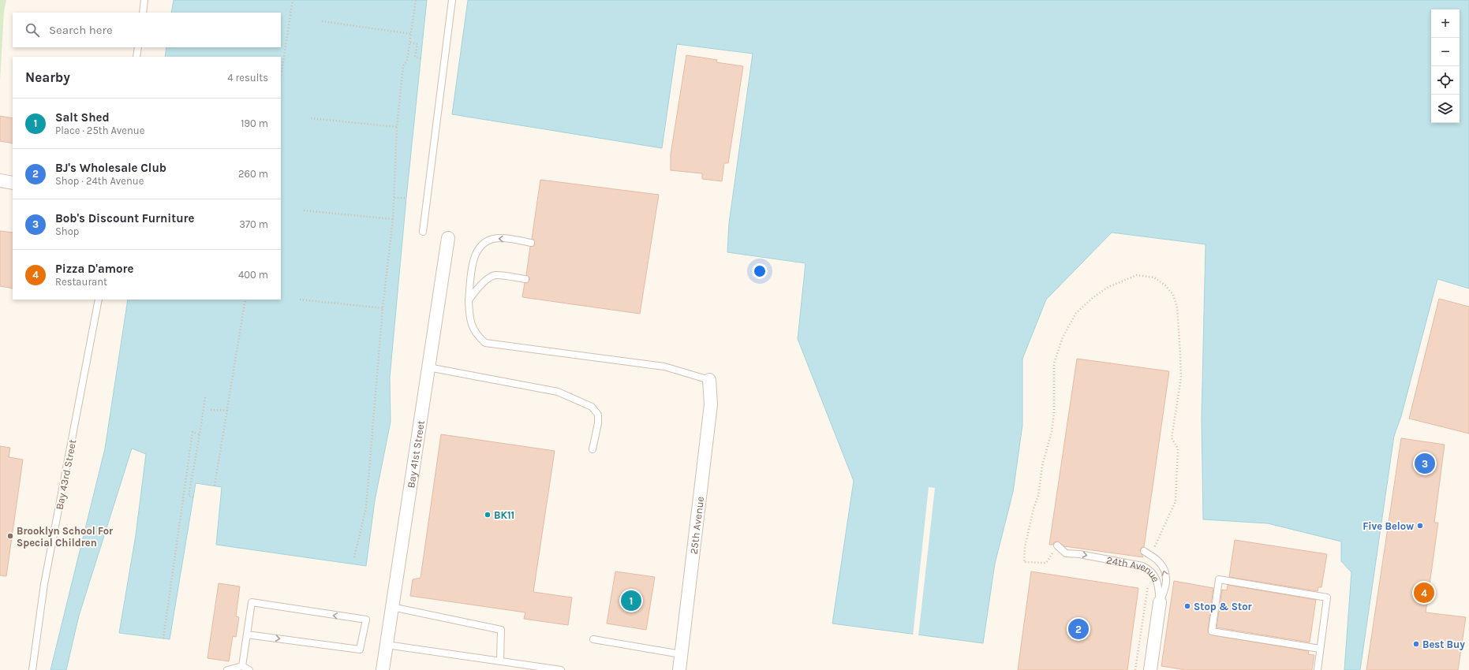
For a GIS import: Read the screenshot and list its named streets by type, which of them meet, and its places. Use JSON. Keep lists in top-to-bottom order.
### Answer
{
  "streets": {
    "street": ["Bay 41st Street", "25th Avenue", "24th Avenue"],
    "lane": ["Bay 43rd Street"]
  },
  "one_way": ["24th Avenue"],
  "places": [
    "BK11",
    "Five Below",
    "Brooklyn School For Special Children",
    "Stop & Stor",
    "Best Buy"
  ],
  "page": {
    "map_buttons": ["+", "−"],
    "search": "Search here",
    "heading": ["Nearby", "4 results"],
    "list": [
      {
        "mark": "1",
        "name": "Salt Shed",
        "note": "Place · 25th Avenue",
        "value": "190 m"
      },
      {
        "mark": "2",
        "name": "BJ's Wholesale Club",
        "note": "Shop · 24th Avenue",
        "value": "260 m"
      },
      {
        "mark": "3",
        "name": "Bob's Discount Furniture",
        "note": "Shop",
        "value": "370 m"
      },
      {
        "mark": "4",
        "name": "Pizza D'amore",
        "note": "Restaurant",
        "value": "400 m"
      }
    ],
    "pins": [
      "3",
      "4",
      "1",
      "2"
    ]
  }
}
